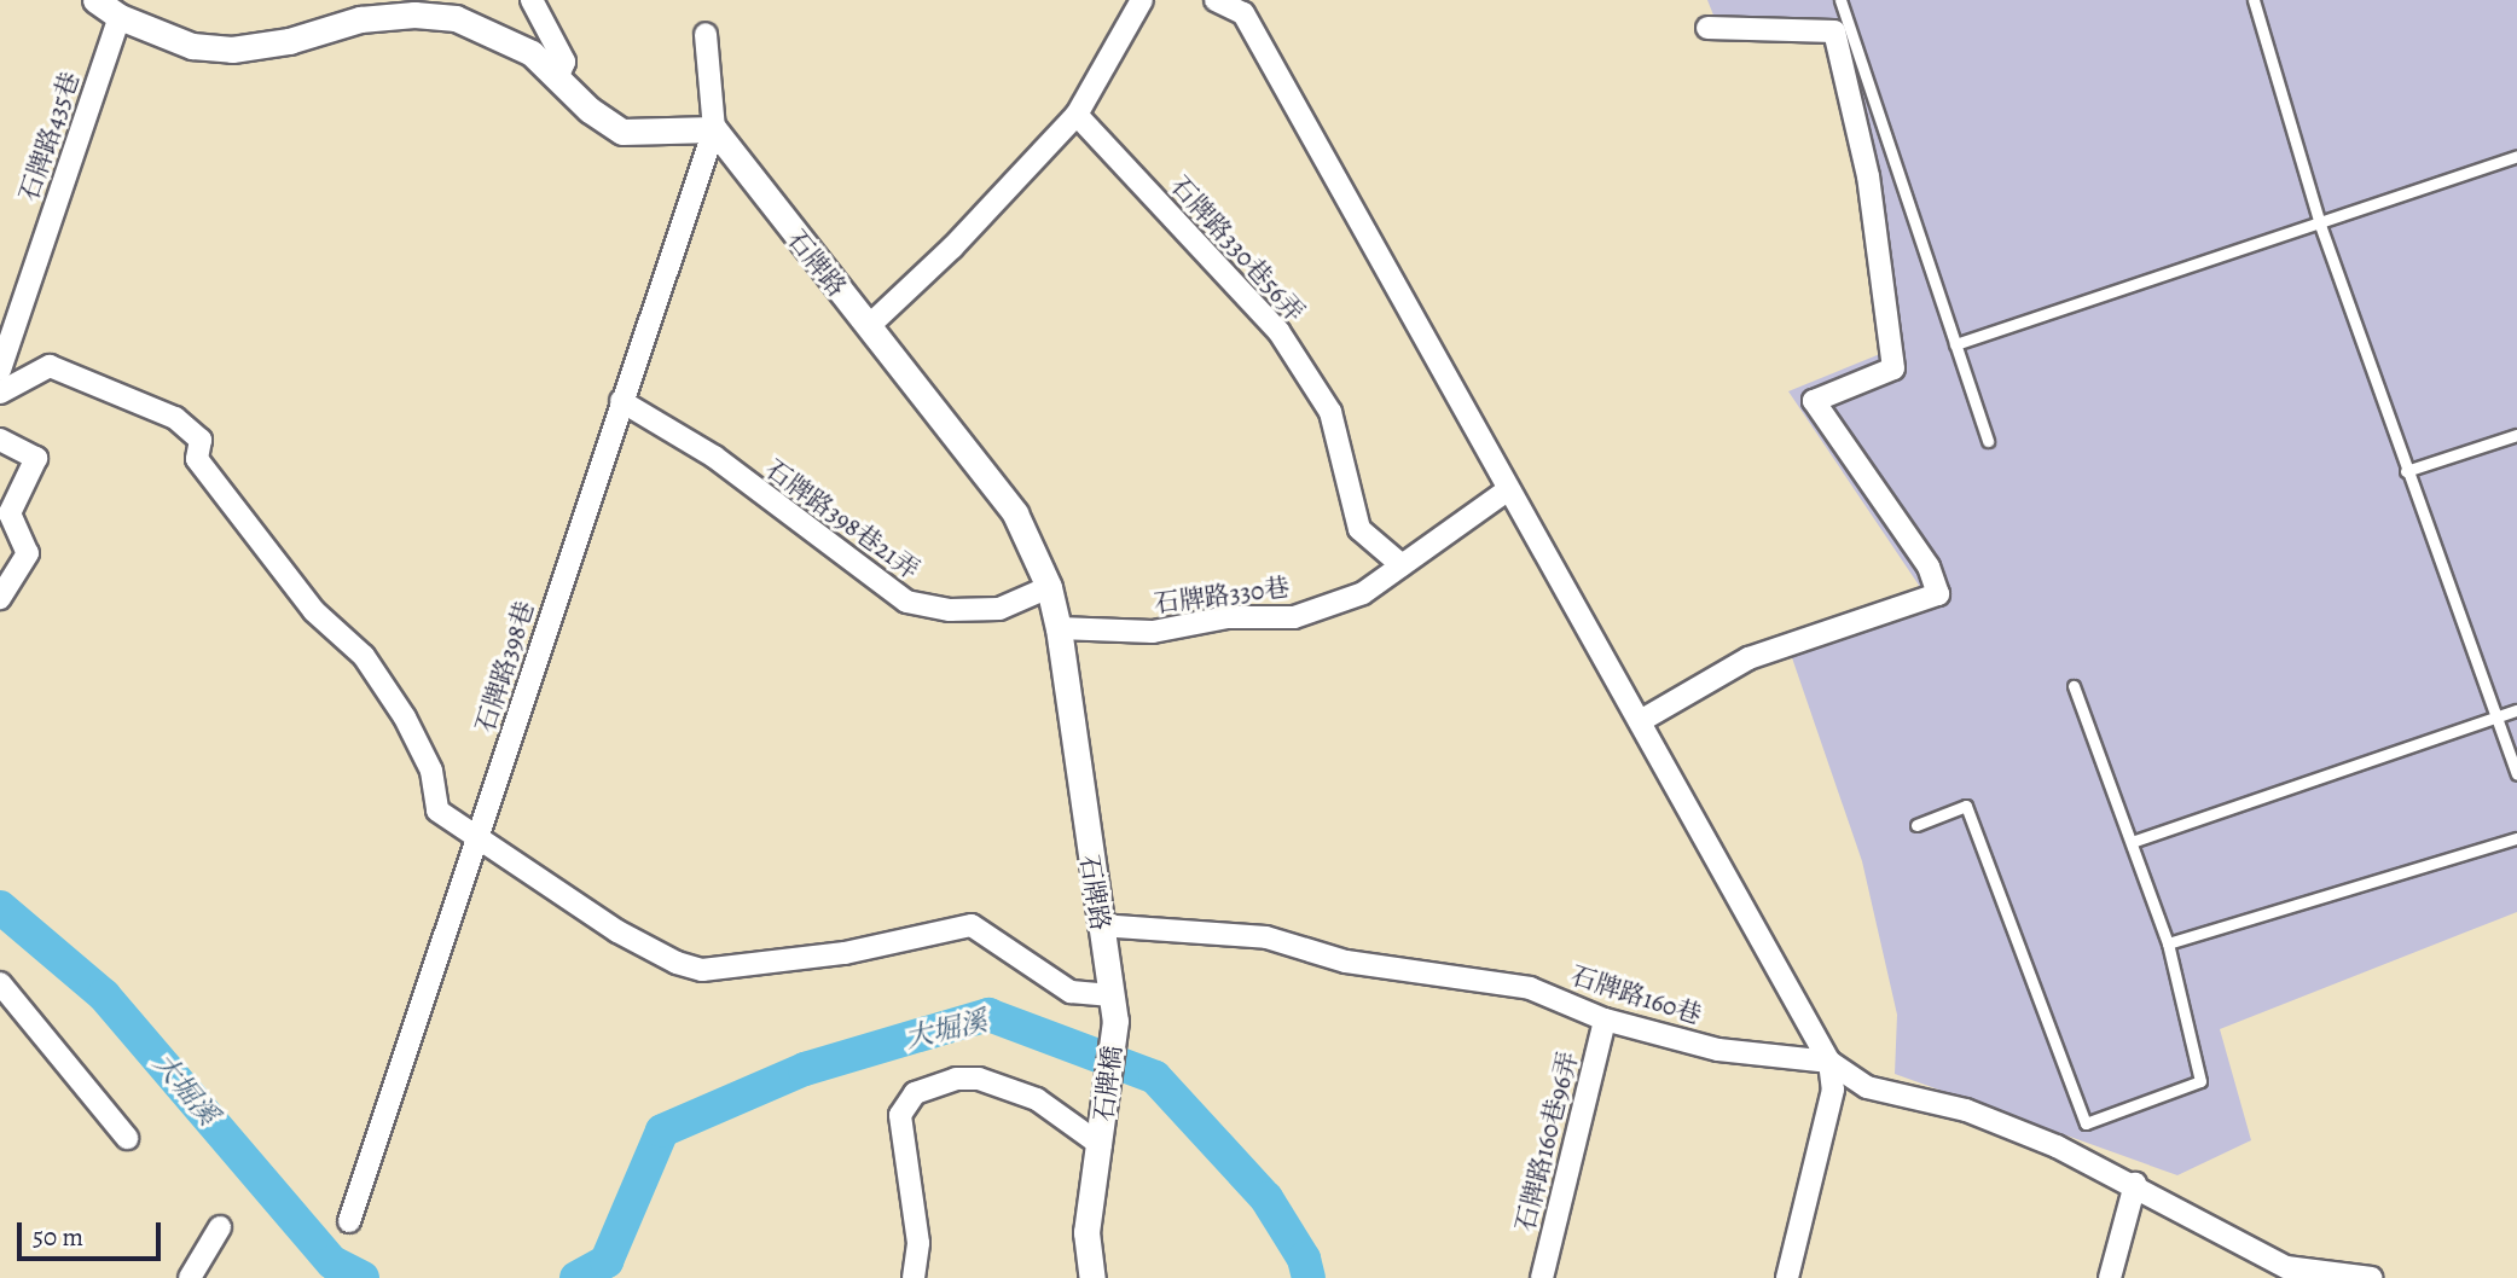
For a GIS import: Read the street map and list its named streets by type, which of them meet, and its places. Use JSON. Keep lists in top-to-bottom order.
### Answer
{
  "streets": {
    "street": [
      "石牌路435巷",
      "石牌路330巷56弄",
      "石牌路",
      "石牌路398巷21弄",
      "石牌路330巷",
      "石牌路398巷",
      "石牌路160巷",
      "石牌橋",
      "石牌路160巷96弄"
    ]
  },
  "crossings": [
    ["石牌路330巷56弄", "石牌路330巷"],
    ["石牌路", "石牌路398巷21弄"],
    ["石牌路", "石牌路330巷"],
    ["石牌路", "石牌路398巷"],
    ["石牌路", "石牌路160巷"],
    ["石牌路", "石牌橋"],
    ["石牌路398巷21弄", "石牌路398巷"],
    ["石牌路160巷", "石牌路160巷96弄"]
  ],
  "water": ["大堀溪"],
  "scale_bar": "50 m"
}
